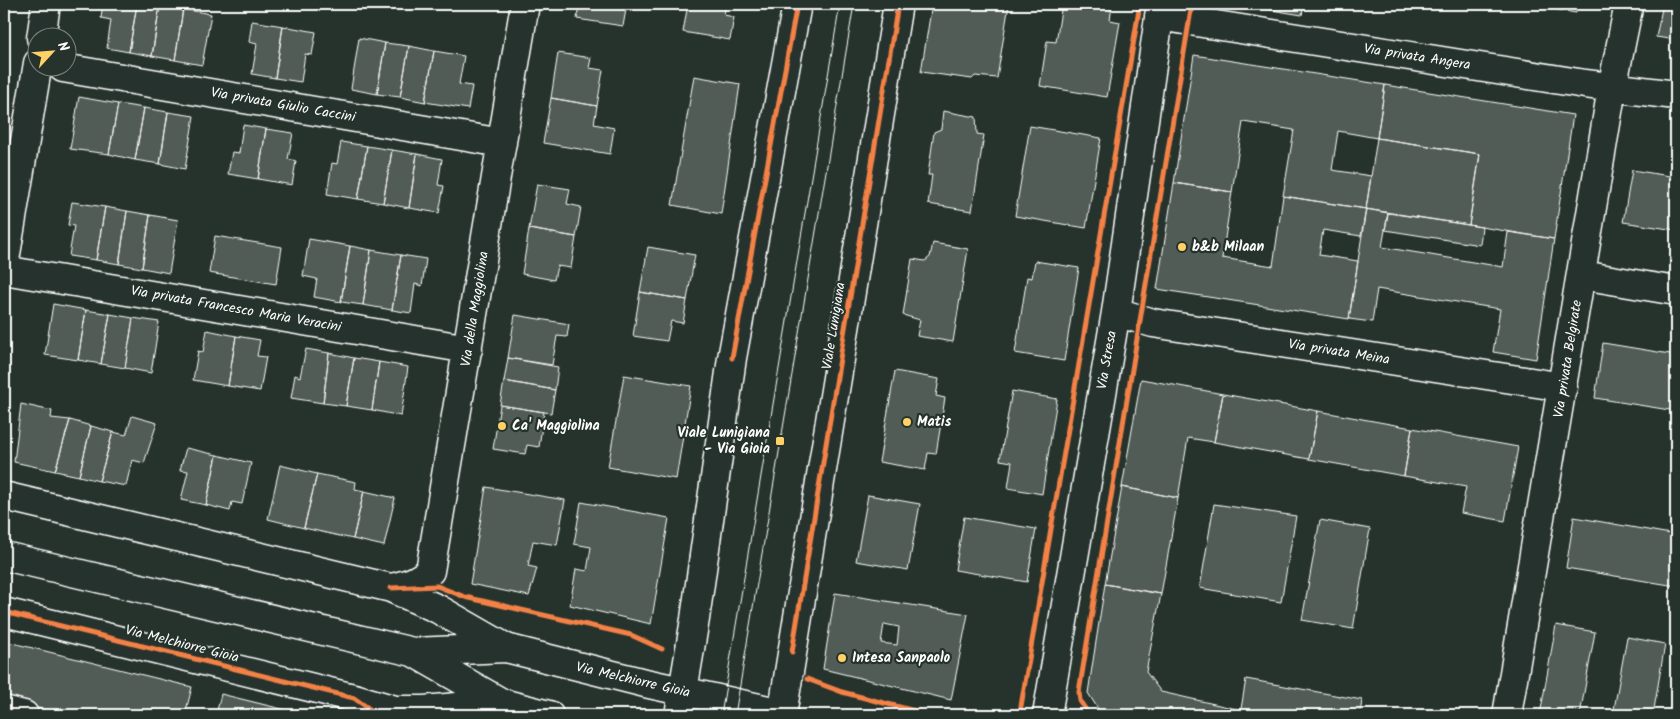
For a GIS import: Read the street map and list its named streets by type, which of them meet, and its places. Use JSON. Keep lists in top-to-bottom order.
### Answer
{
  "streets": {
    "street": [
      "Via privata Angera",
      "Via privata Giulio Caccini",
      "Via privata Francesco Maria Veracini",
      "Via della Maggiolina",
      "Viale Lunigiana",
      "Via privata Meina",
      "Via privata Belgirate",
      "Via Stresa",
      "Via Melchiorre Gioia"
    ]
  },
  "crossings": [
    ["Via privata Angera", "Via privata Belgirate"],
    ["Via privata Angera", "Via Stresa"],
    ["Via privata Giulio Caccini", "Via della Maggiolina"],
    ["Via privata Francesco Maria Veracini", "Via della Maggiolina"],
    ["Via della Maggiolina", "Via Melchiorre Gioia"],
    ["Viale Lunigiana", "Via Melchiorre Gioia"],
    ["Via privata Meina", "Via privata Belgirate"],
    ["Via privata Meina", "Via Stresa"]
  ],
  "places": {
    "other": [
      "b&b Milaan",
      "Matis",
      "Ca' Maggiolina",
      "Intesa Sanpaolo"
    ],
    "transit": ["Viale Lunigiana - Via Gioia"]
  },
  "north": "top right"
}
